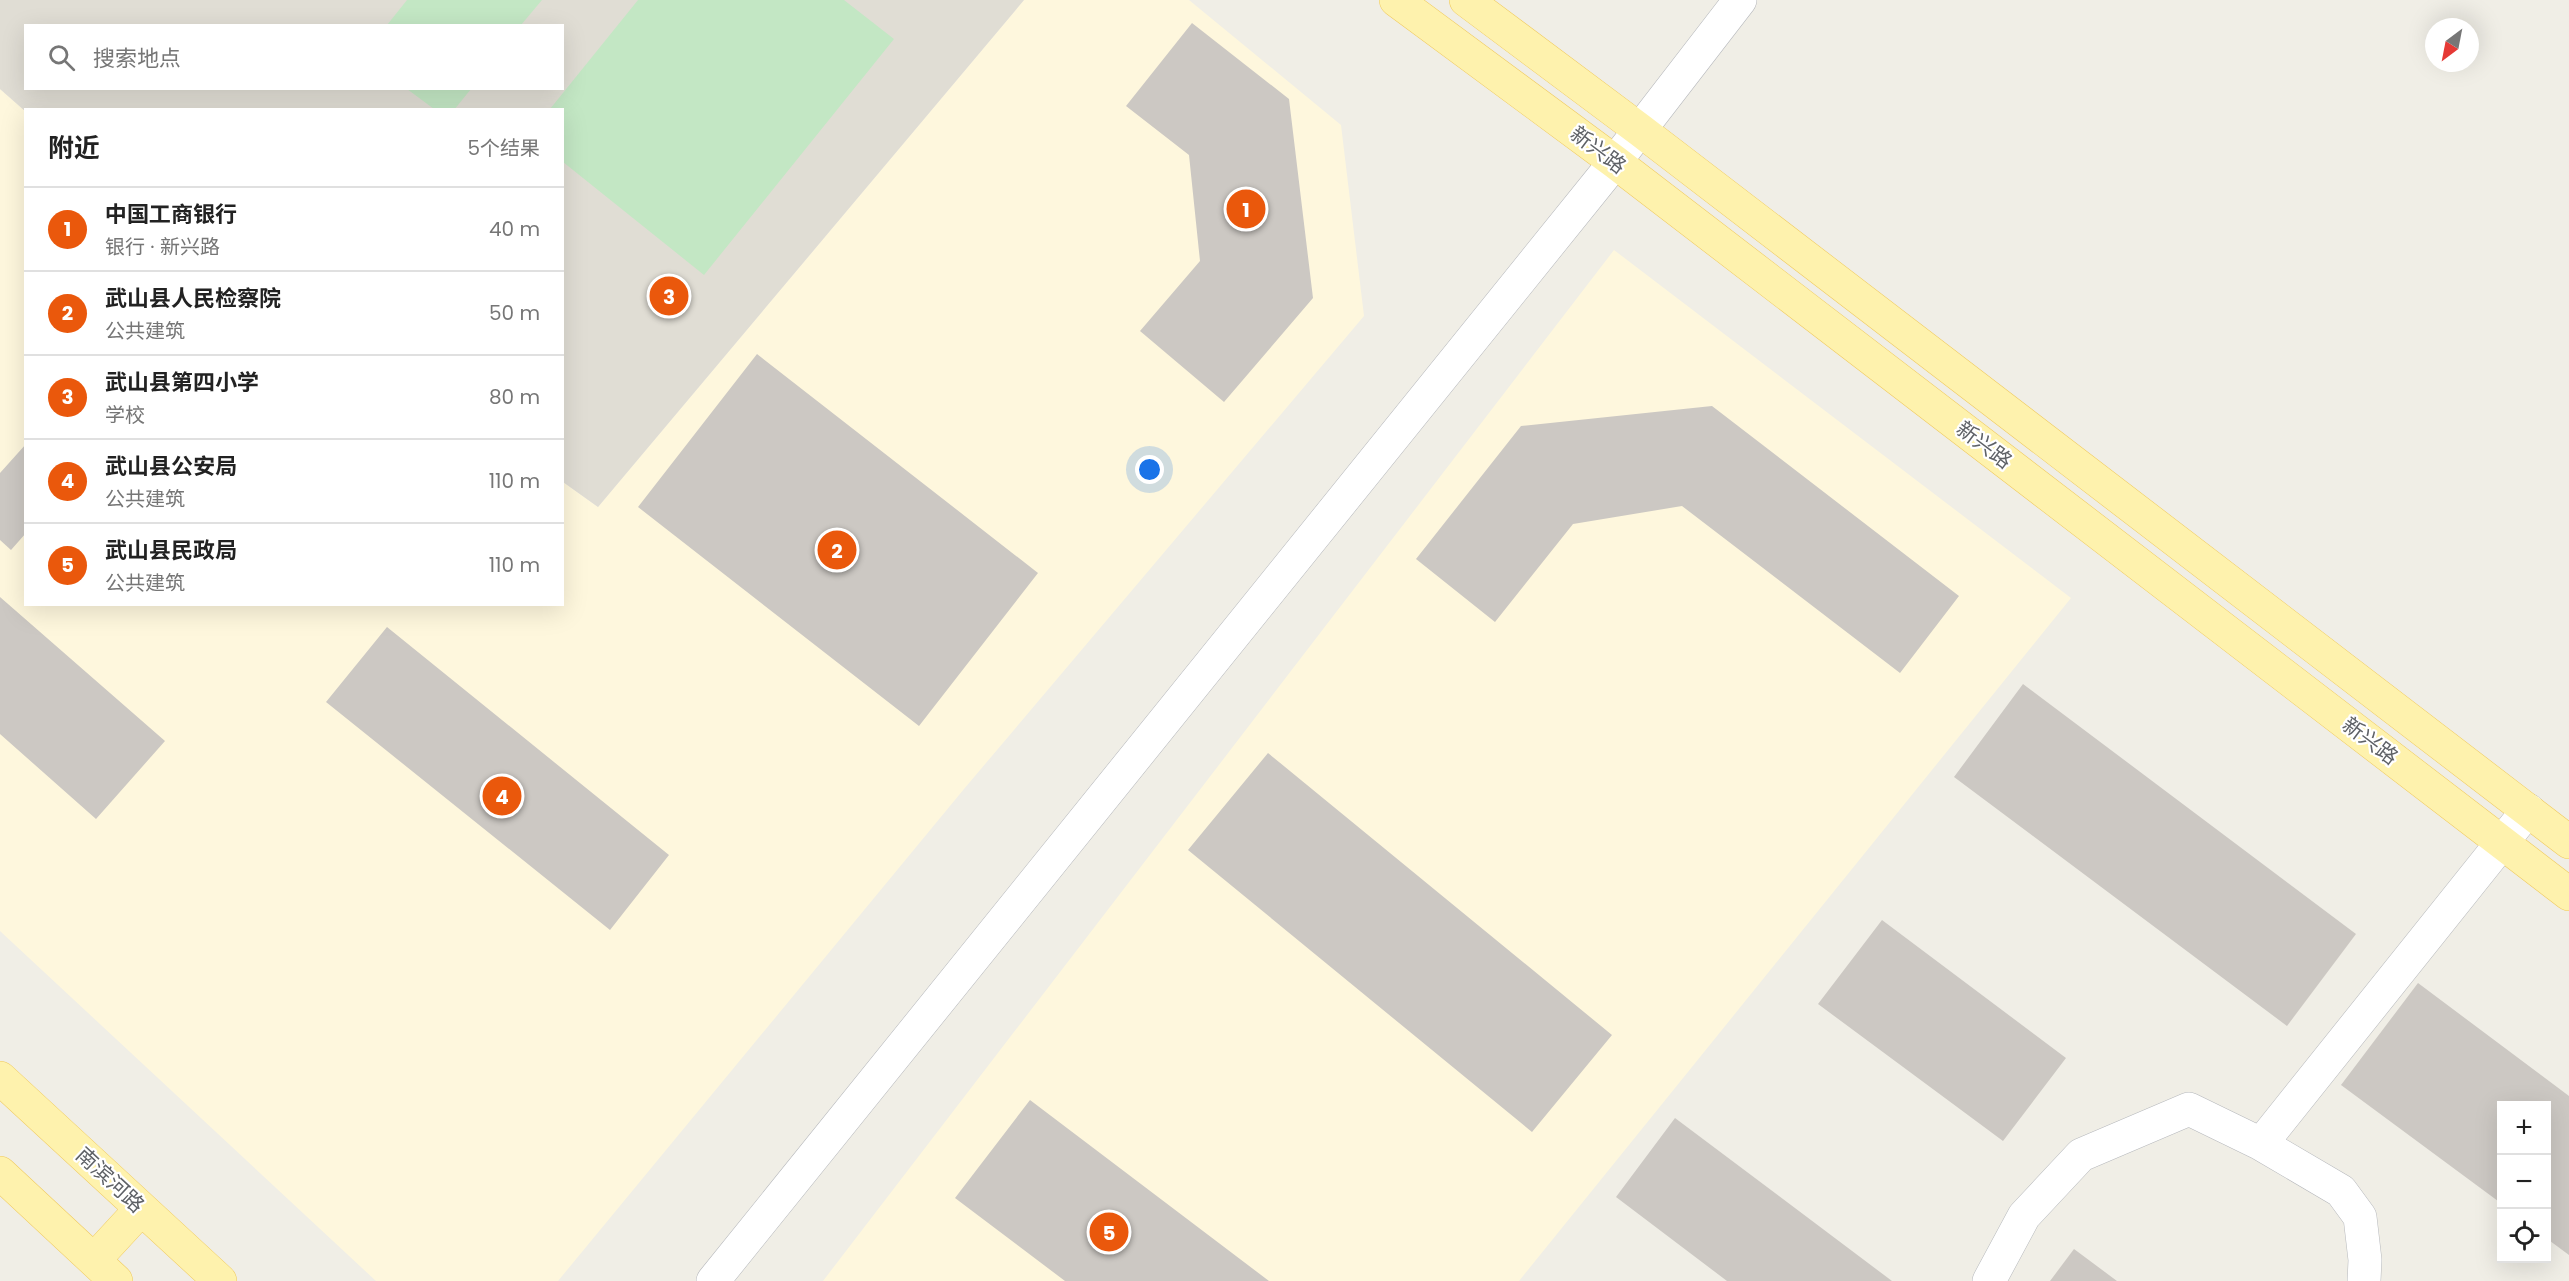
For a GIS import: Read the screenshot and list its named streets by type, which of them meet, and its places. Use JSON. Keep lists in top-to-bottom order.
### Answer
{
  "streets": {
    "main road": ["新兴路", "南滨河路"]
  },
  "north": "bottom left",
  "page": {
    "search": "搜索地点",
    "heading": ["附近", "5个结果"],
    "list": [
      {
        "mark": "1",
        "name": "中国工商银行",
        "note": "银行 · 新兴路",
        "value": "40 m"
      },
      {
        "mark": "2",
        "name": "武山县人民检察院",
        "note": "公共建筑",
        "value": "50 m"
      },
      {
        "mark": "3",
        "name": "武山县第四小学",
        "note": "学校",
        "value": "80 m"
      },
      {
        "mark": "4",
        "name": "武山县公安局",
        "note": "公共建筑",
        "value": "110 m"
      },
      {
        "mark": "5",
        "name": "武山县民政局",
        "note": "公共建筑",
        "value": "110 m"
      }
    ],
    "pins": [
      "1",
      "3",
      "2",
      "4",
      "5"
    ],
    "map_buttons": ["+", "−"]
  }
}
